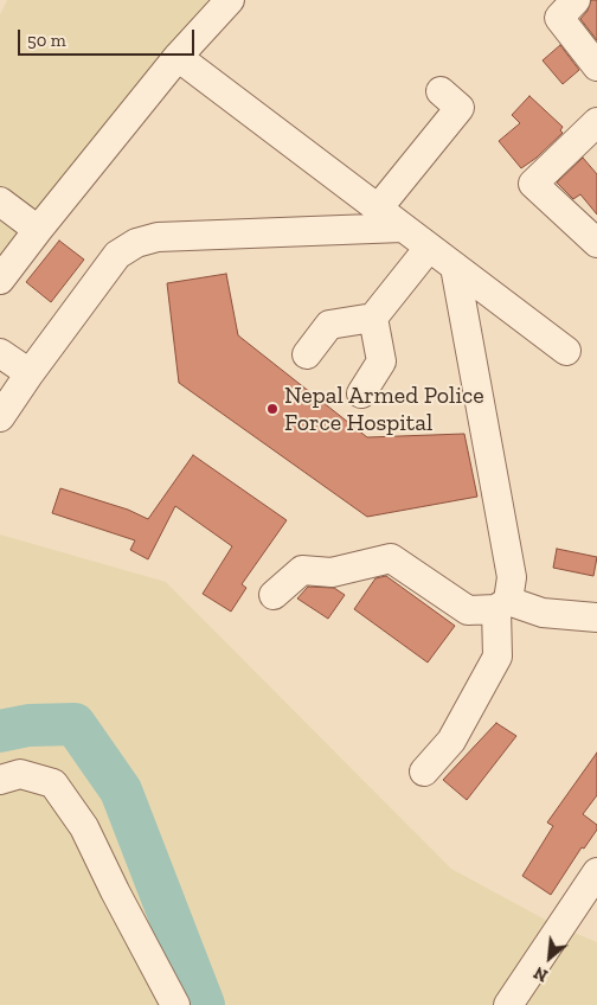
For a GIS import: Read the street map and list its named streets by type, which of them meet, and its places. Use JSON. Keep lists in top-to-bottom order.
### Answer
{
  "places": ["Nepal Armed Police Force Hospital"],
  "scale_bar": "50 m",
  "north": "bottom left"
}
